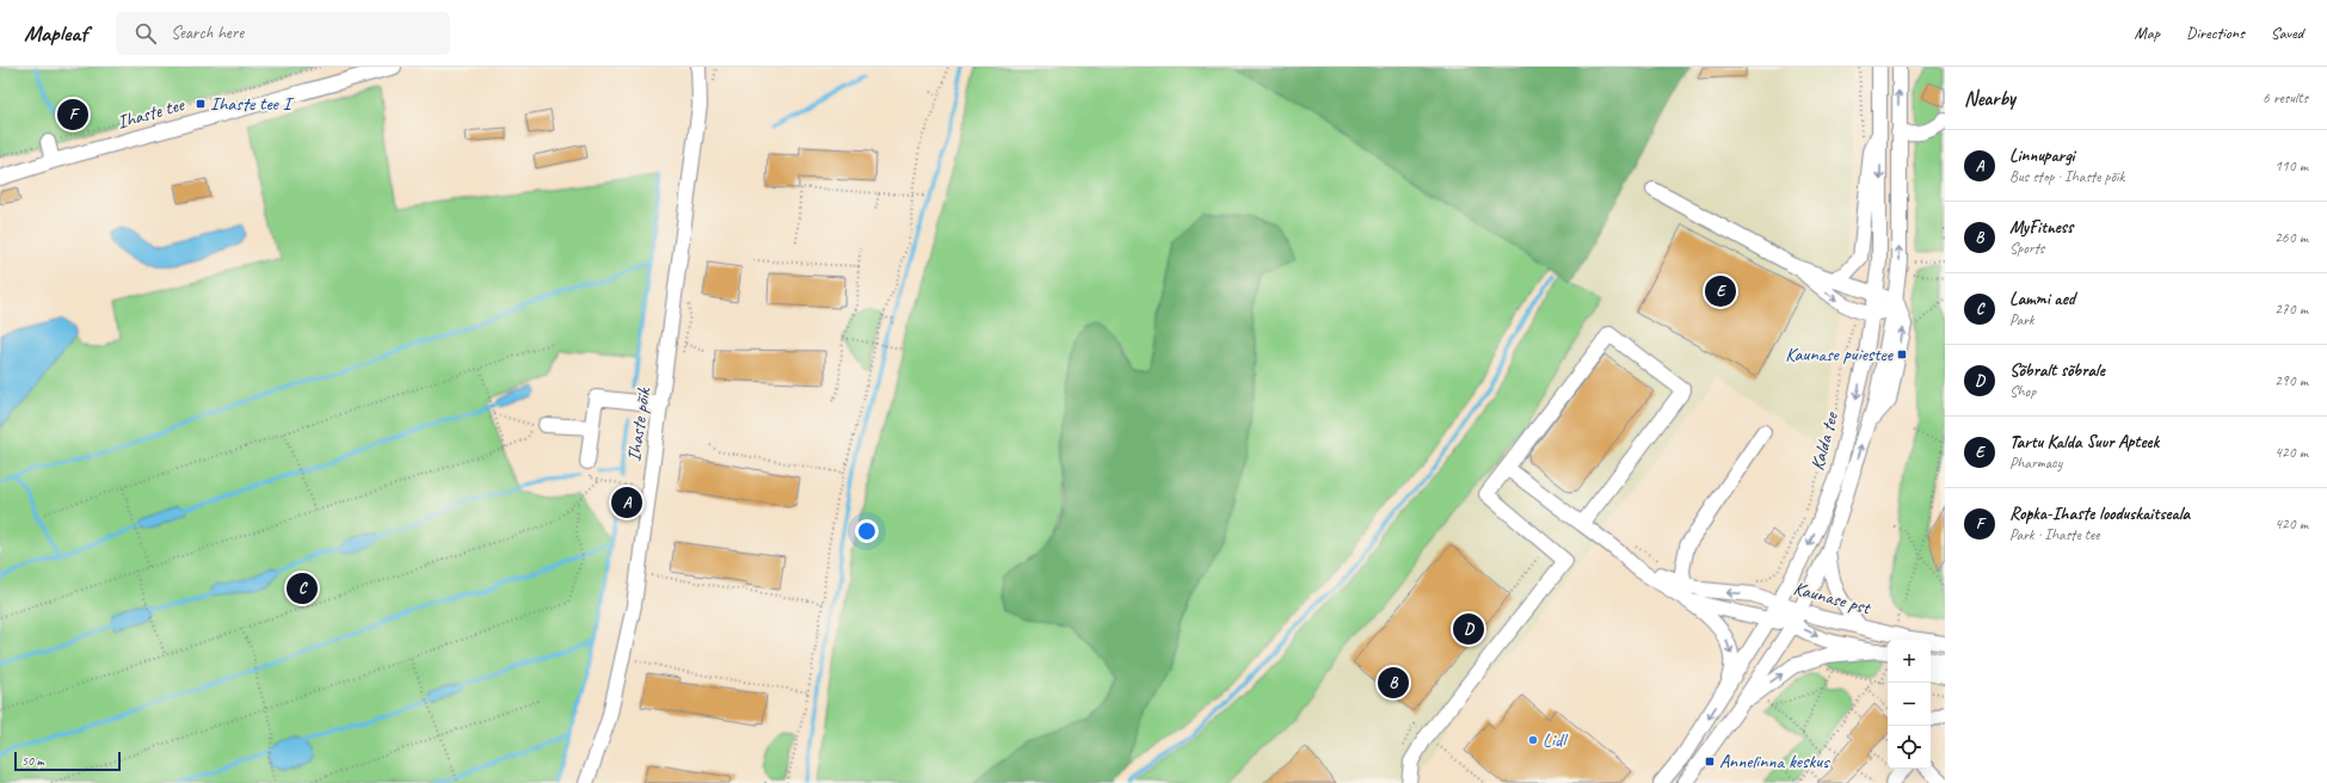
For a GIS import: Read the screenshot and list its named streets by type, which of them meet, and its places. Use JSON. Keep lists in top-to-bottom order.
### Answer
{
  "streets": {
    "street": [
      "Ihaste tee",
      "Ihaste põik",
      "Kalda tee",
      "Kaunase pst"
    ]
  },
  "crossings": [
    ["Kalda tee", "Kaunase pst"]
  ],
  "places": {
    "transit": ["Ihaste tee I", "Kaunase puiestee", "Annelinna keskus"],
    "other": ["Lidl"]
  },
  "scale_bar": "50 m",
  "page": {
    "header": "Mapleaf",
    "search": "Search here",
    "nav": ["Map", "Directions", "Saved"],
    "heading": ["Nearby", "6 results"],
    "pins": [
      "F",
      "E",
      "A",
      "C",
      "D",
      "B"
    ],
    "list": [
      {
        "mark": "A",
        "name": "Linnupargi",
        "note": "Bus stop · Ihaste põik",
        "value": "110 m"
      },
      {
        "mark": "B",
        "name": "MyFitness",
        "note": "Sports",
        "value": "260 m"
      },
      {
        "mark": "C",
        "name": "Lammi aed",
        "note": "Park",
        "value": "270 m"
      },
      {
        "mark": "D",
        "name": "Sõbralt sõbrale",
        "note": "Shop",
        "value": "290 m"
      },
      {
        "mark": "E",
        "name": "Tartu Kalda Suur Apteek",
        "note": "Pharmacy",
        "value": "420 m"
      },
      {
        "mark": "F",
        "name": "Ropka-Ihaste looduskaitseala",
        "note": "Park · Ihaste tee",
        "value": "420 m"
      }
    ],
    "map_buttons": ["+", "−"],
    "scale": "50 m"
  }
}
